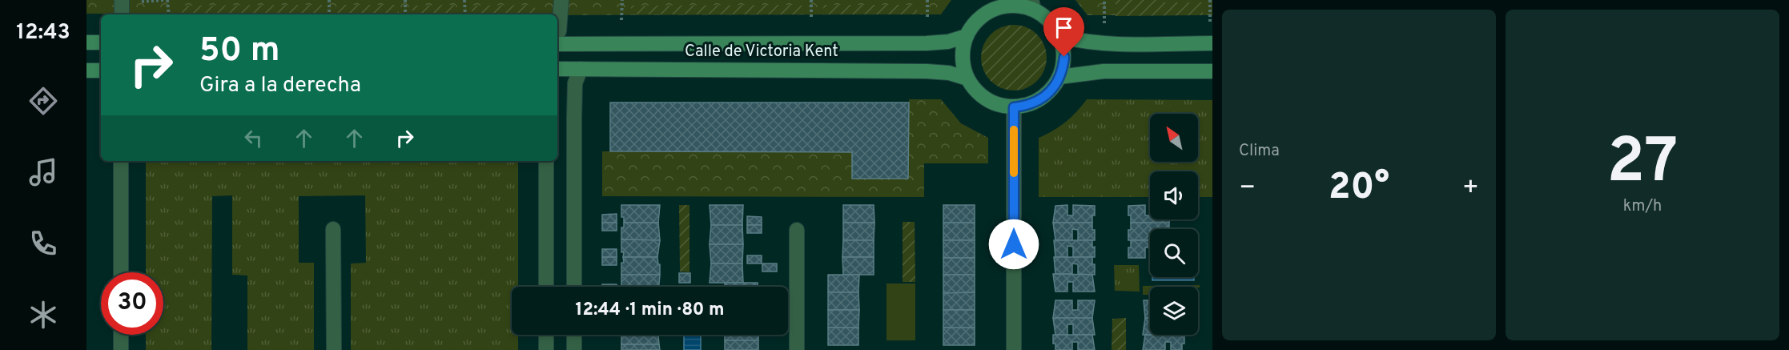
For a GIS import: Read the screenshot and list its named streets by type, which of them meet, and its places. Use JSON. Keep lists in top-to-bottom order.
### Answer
{
  "streets": {
    "main road": ["Calle de Victoria Kent"]
  },
  "north": "top left",
  "page": {
    "tabs": "12:43",
    "tile": [
      "Clima",
      ["27", "km/h"]
    ],
    "turn": ["50 m", "Gira a la derecha"],
    "heat": ["−", "20°", "+"],
    "limit": "30",
    "trip": "12:44 · 1 min · 80 m"
  }
}
